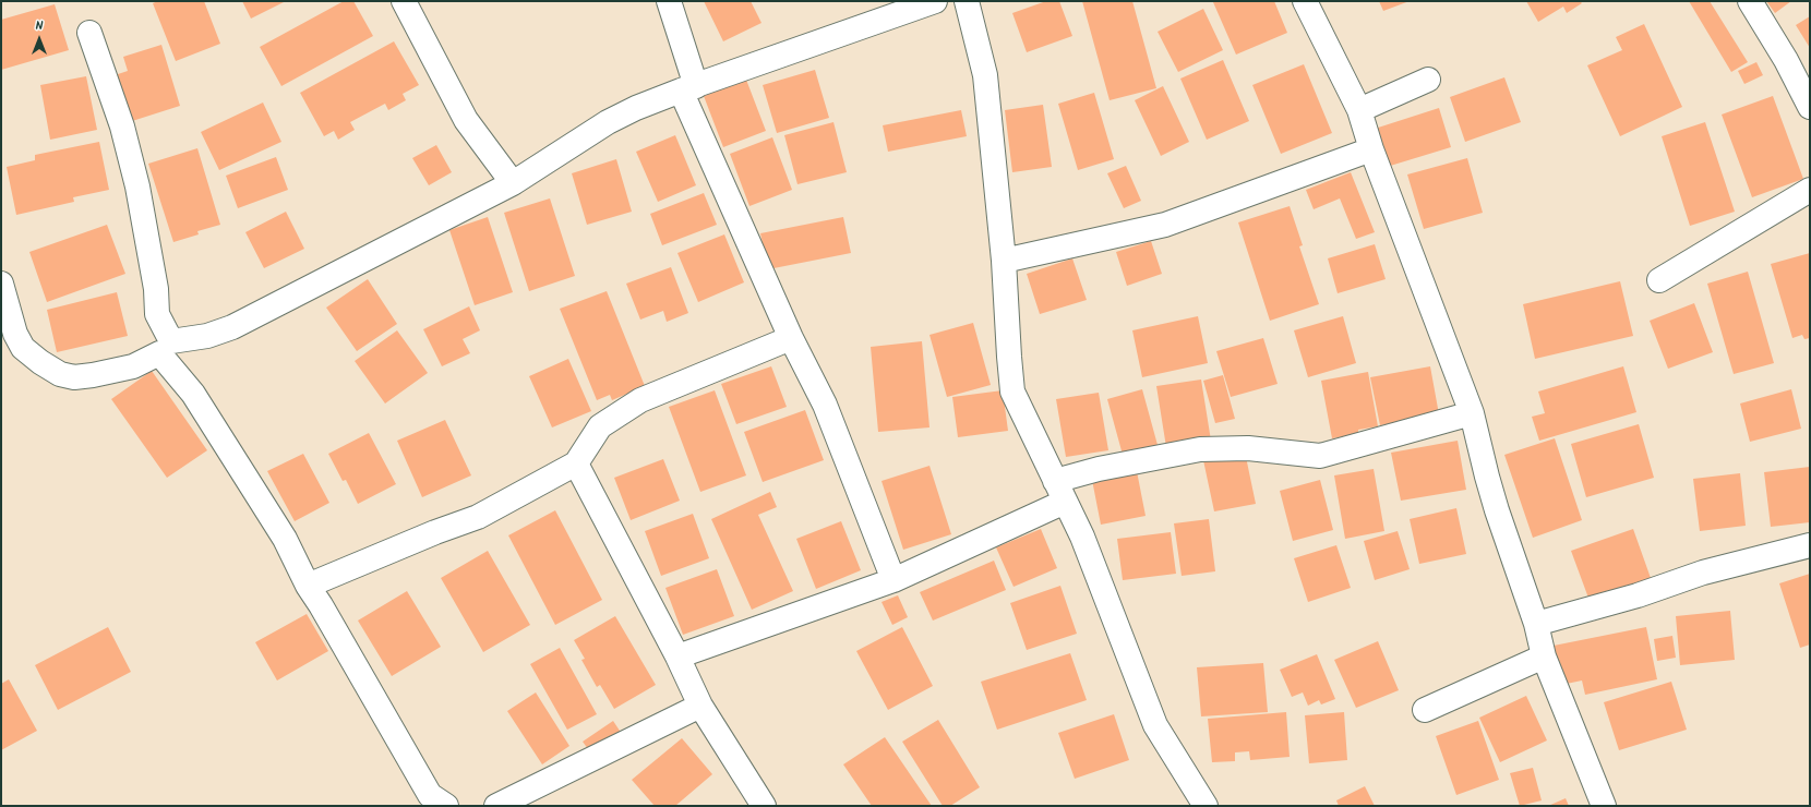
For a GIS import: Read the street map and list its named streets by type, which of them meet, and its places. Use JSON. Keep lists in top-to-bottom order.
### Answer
{
  "north": "top"
}
